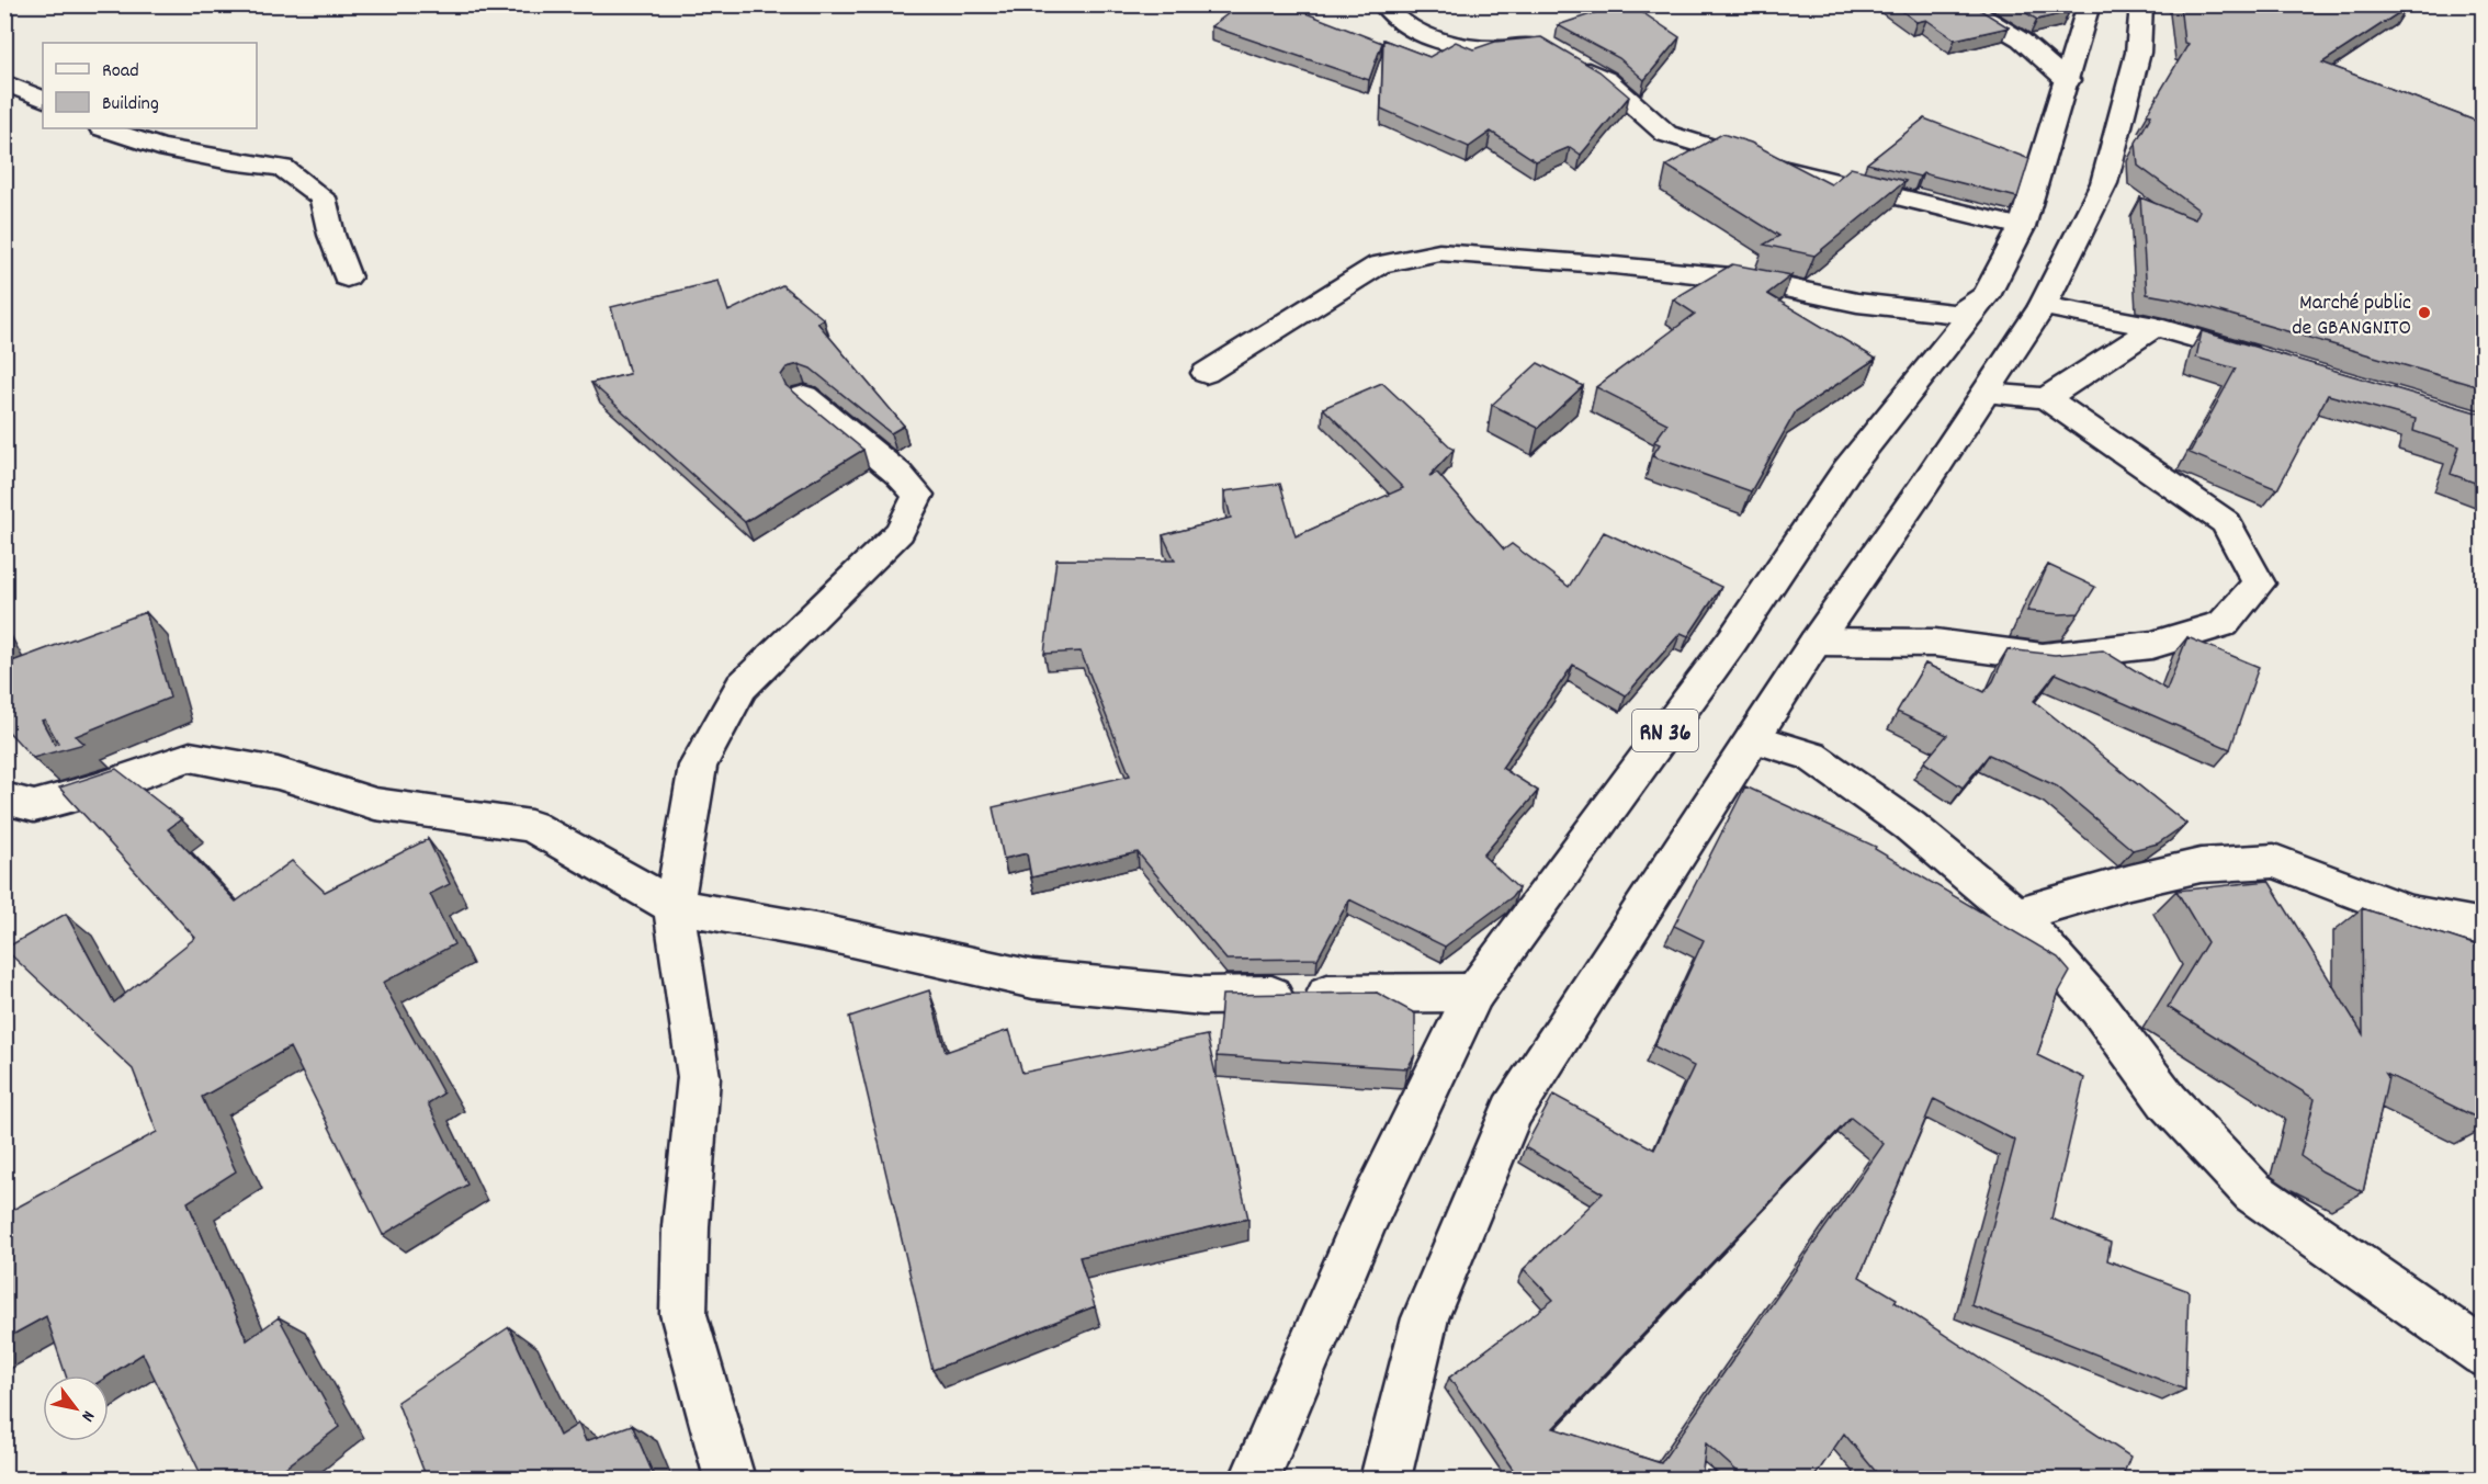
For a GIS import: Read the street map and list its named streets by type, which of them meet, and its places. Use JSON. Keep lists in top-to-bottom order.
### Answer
{
  "streets": {
    "street": ["RN 36"]
  },
  "places": ["Marché public de GBANGNITO"],
  "legend": ["Road", "Building"],
  "north": "bottom right"
}
